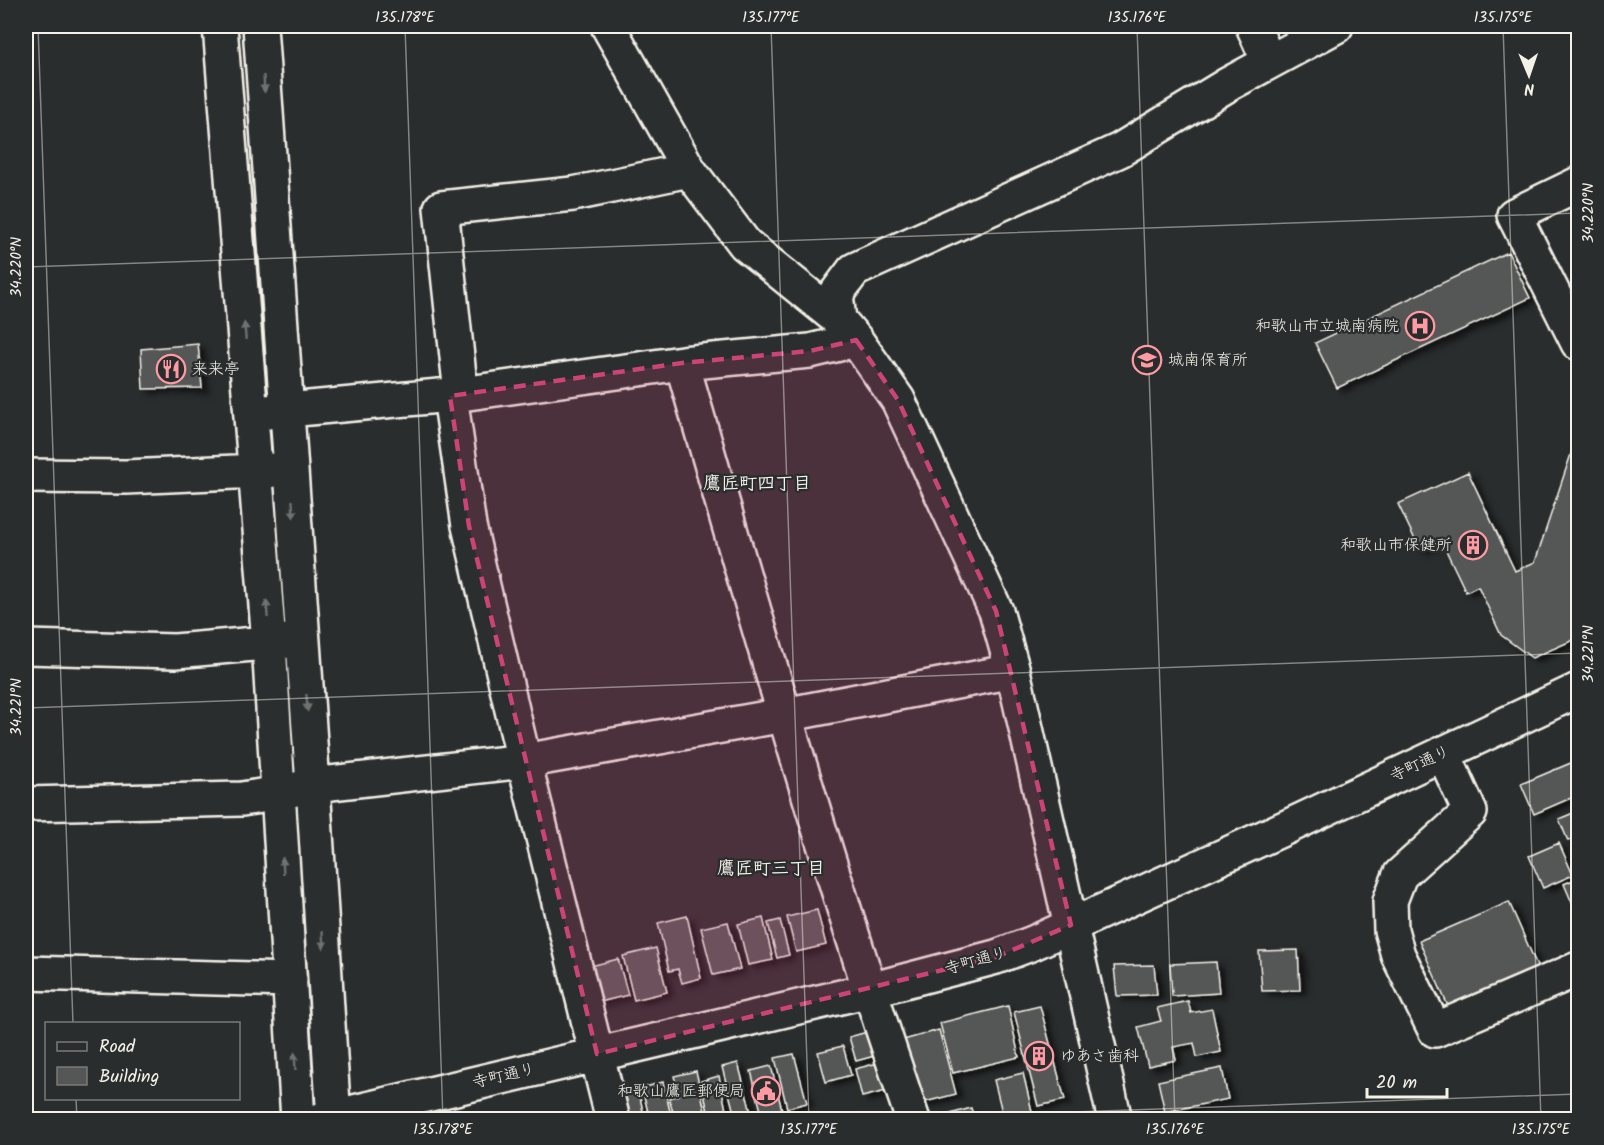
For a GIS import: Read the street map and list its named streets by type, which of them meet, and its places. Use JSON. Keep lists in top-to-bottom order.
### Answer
{
  "streets": {
    "street": ["寺町通り"]
  },
  "districts": ["鷹匠町四丁目", "鷹匠町三丁目"],
  "places": {
    "hospital": ["和歌山市立城南病院"],
    "school or university": ["城南保育所"],
    "restaurant": ["来来亭"],
    "building": ["和歌山市保健所", "ゆあさ歯科"],
    "public building": ["和歌山鷹匠郵便局"]
  },
  "legend": ["Road", "Building"],
  "scale_bar": "20 m",
  "north": "bottom",
  "coordinates": [
    "135.178°E",
    "135.177°E",
    "135.176°E",
    "135.175°E",
    "34.220°N",
    "34.221°N"
  ]
}
